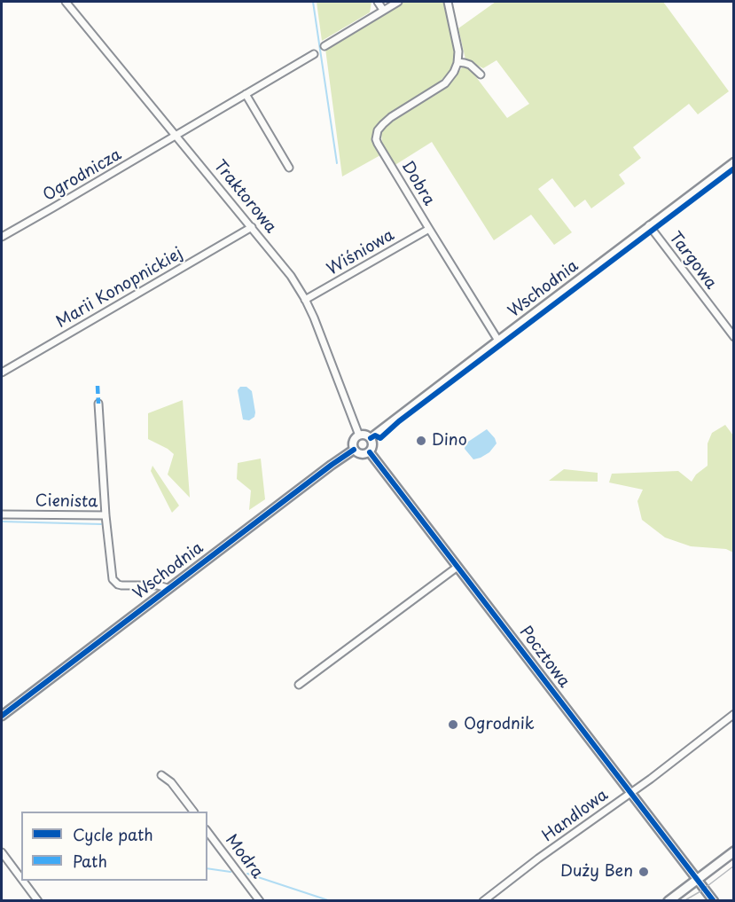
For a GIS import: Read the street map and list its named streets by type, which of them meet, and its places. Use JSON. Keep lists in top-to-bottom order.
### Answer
{
  "streets": {
    "street": [
      "Ogrodnicza",
      "Dobra",
      "Traktorowa",
      "Wiśniowa",
      "Targowa",
      "Marii Konopnickiej",
      "Wschodnia",
      "Cienista",
      "Pocztowa",
      "Handlowa",
      "Modra"
    ]
  },
  "crossings": [
    ["Ogrodnicza", "Traktorowa"],
    ["Dobra", "Wiśniowa"],
    ["Dobra", "Wschodnia"],
    ["Traktorowa", "Wiśniowa"],
    ["Traktorowa", "Marii Konopnickiej"],
    ["Traktorowa", "Wschodnia"],
    ["Traktorowa", "Pocztowa"],
    ["Targowa", "Wschodnia"],
    ["Wschodnia", "Cienista"],
    ["Wschodnia", "Pocztowa"],
    ["Pocztowa", "Handlowa"]
  ],
  "places": ["Dino", "Ogrodnik", "Duży Ben"],
  "legend": ["Cycle path", "Path"]
}
